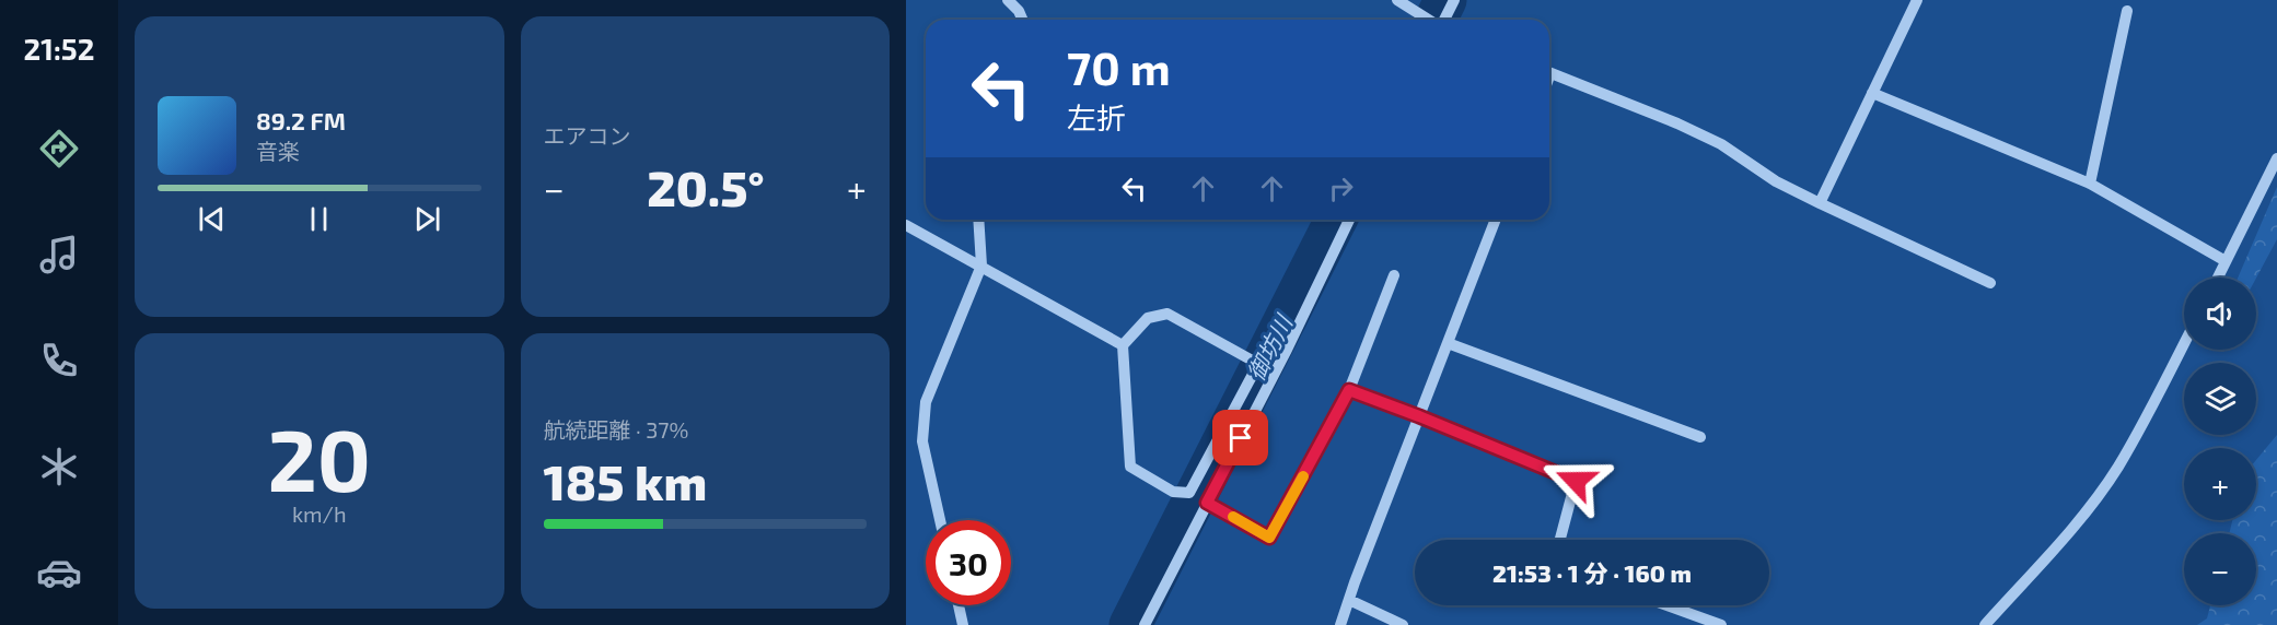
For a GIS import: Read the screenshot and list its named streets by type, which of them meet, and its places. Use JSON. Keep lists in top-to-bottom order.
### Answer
{
  "water": ["御坊川"],
  "page": {
    "tabs": "21:52",
    "tile": [
      "エアコン",
      ["20", "km/h"],
      ["航続距離 · 37%", "185 km"]
    ],
    "turn": ["70 m", "左折"],
    "song": ["89.2 FM", "音楽"],
    "heat": ["−", "20.5°", "+"],
    "map_buttons": ["+", "−"],
    "limit": "30",
    "trip": "21:53 · 1 分 · 160 m"
  }
}
